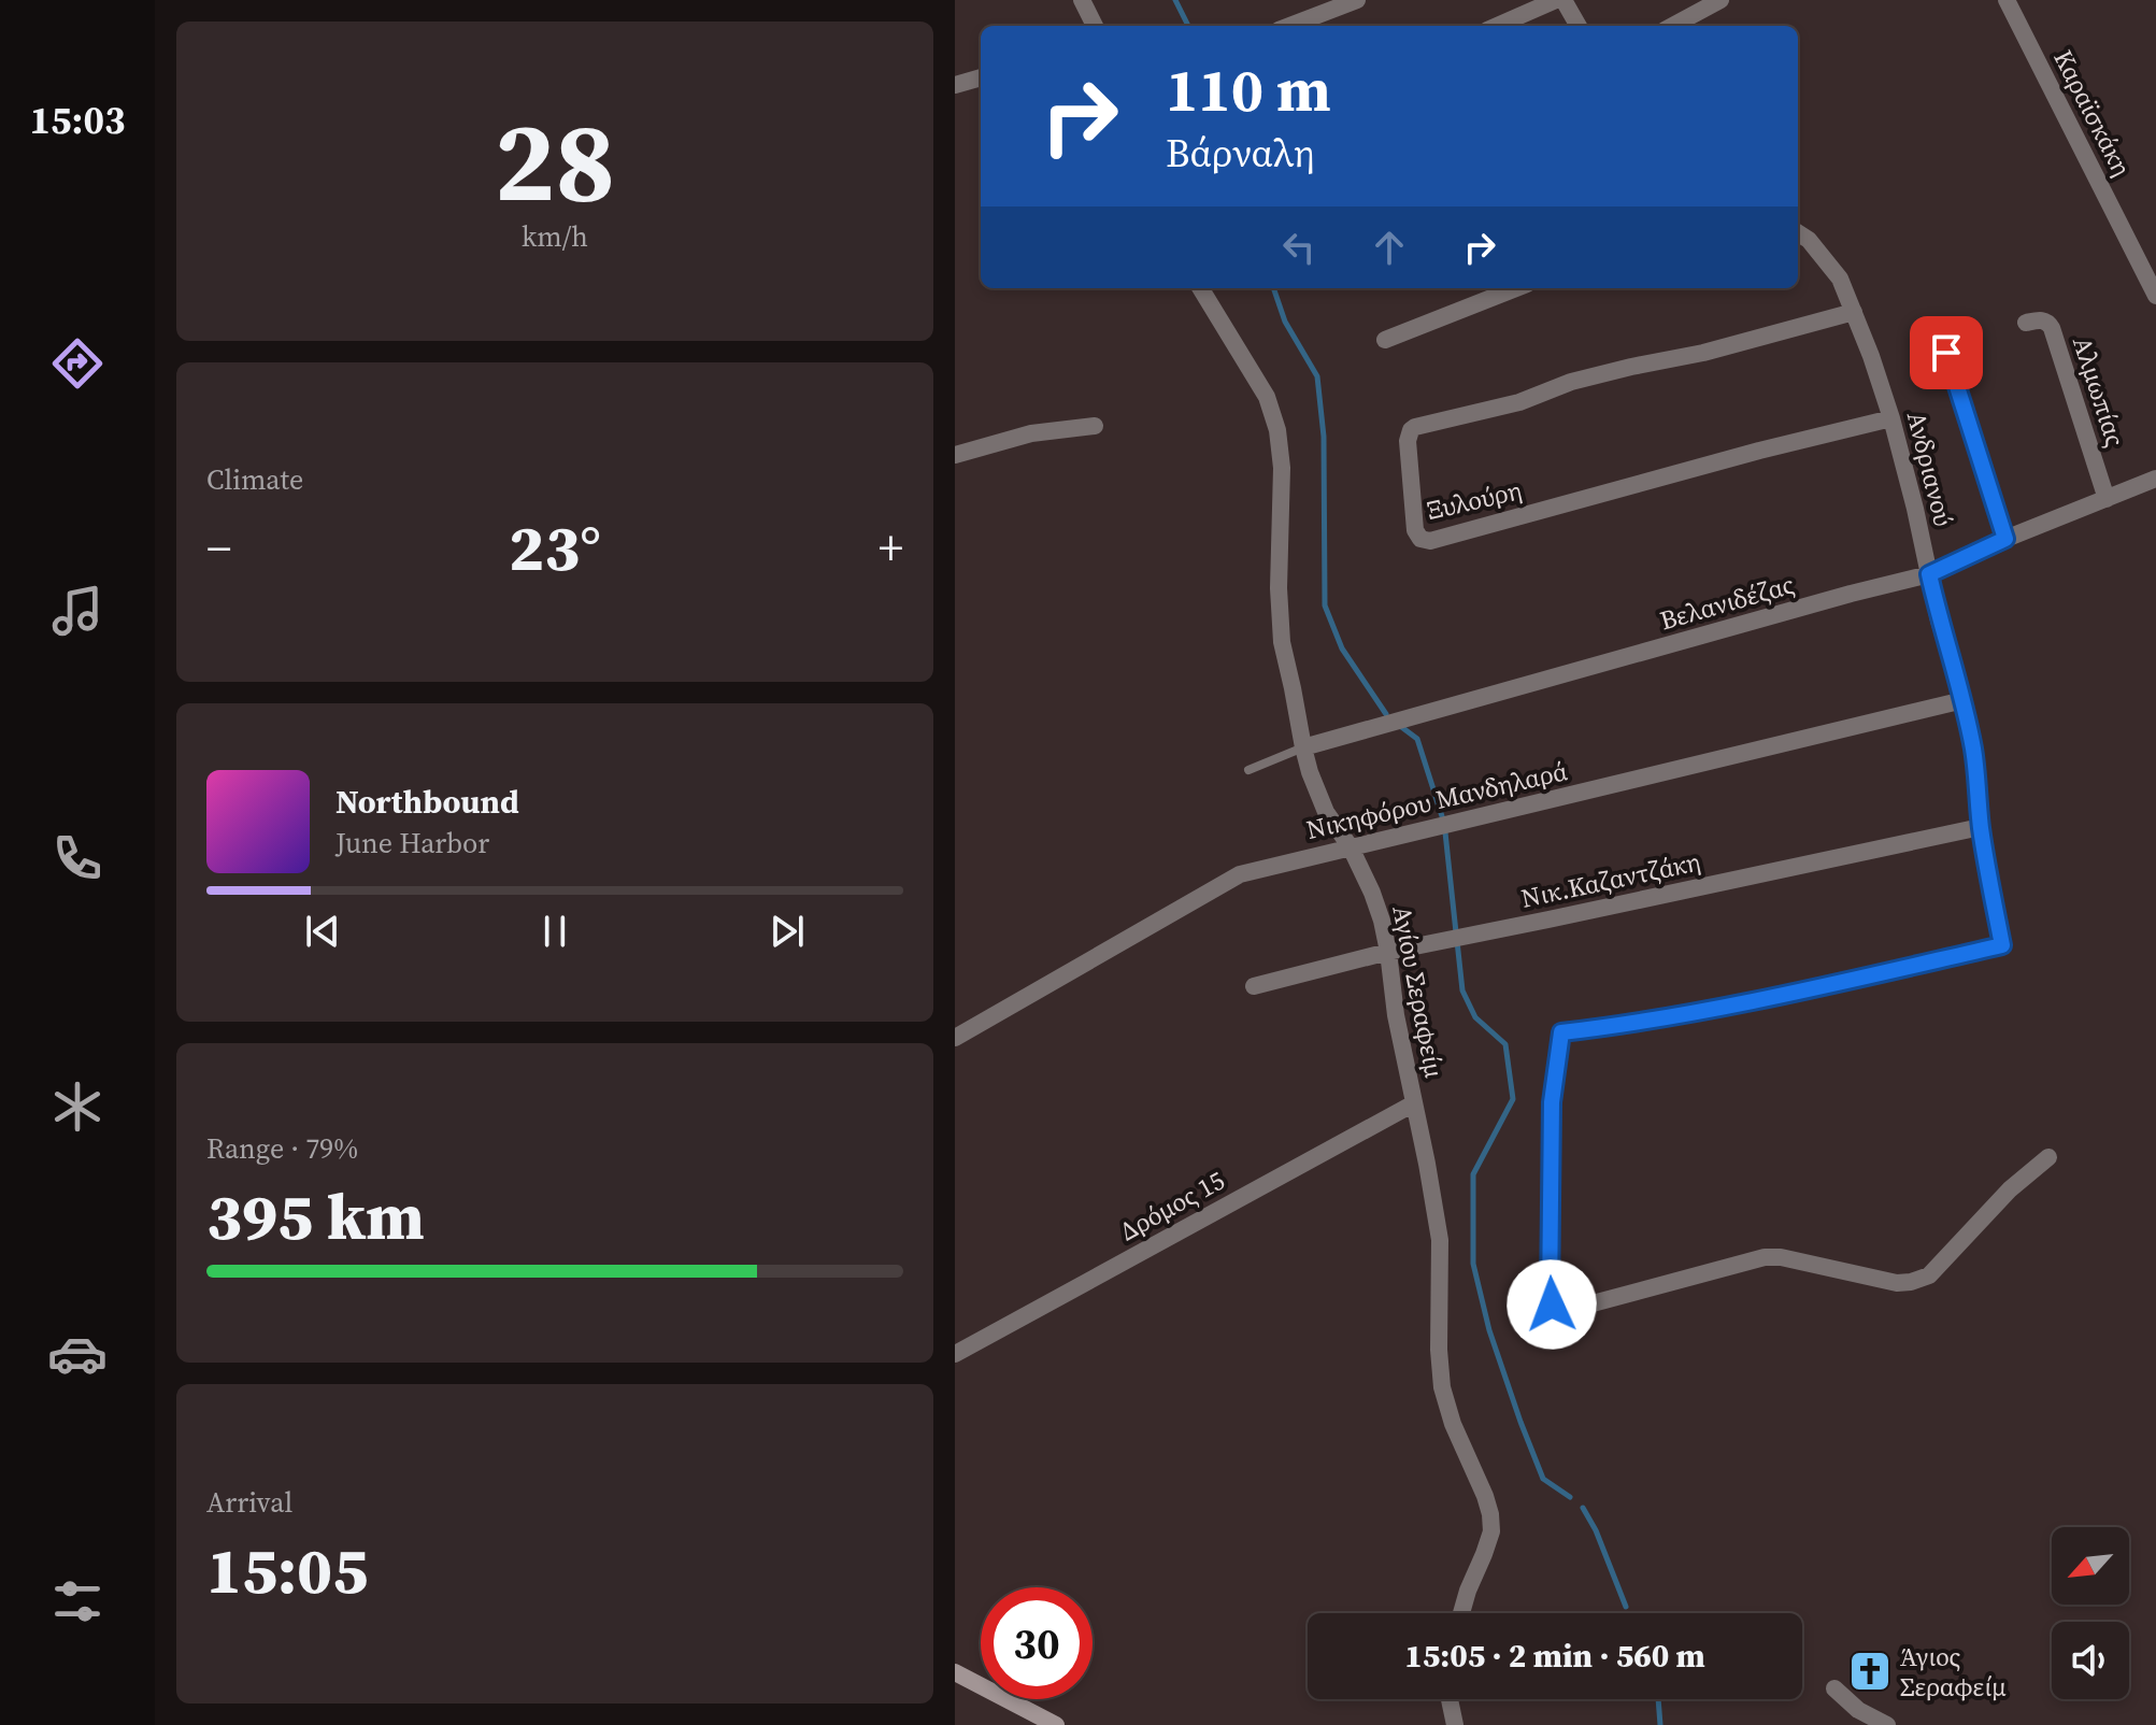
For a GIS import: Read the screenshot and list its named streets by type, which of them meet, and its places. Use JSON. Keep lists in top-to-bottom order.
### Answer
{
  "streets": {
    "street": [
      "Καραϊσκάκη",
      "Αλμωπίας",
      "Ανδριανού",
      "Ξυλούρη",
      "Βελανιδέζας",
      "Νικηφόρου Μανδηλαρά",
      "Νικ.Καζαντζάκη",
      "Αγίου Σεραφείμ",
      "Δρόμος 15"
    ]
  },
  "crossings": [
    ["Αλμωπίας", "Βελανιδέζας"],
    ["Ανδριανού", "Ξυλούρη"],
    ["Ανδριανού", "Βελανιδέζας"],
    ["Ανδριανού", "Νικηφόρου Μανδηλαρά"],
    ["Ανδριανού", "Νικ.Καζαντζάκη"],
    ["Βελανιδέζας", "Αγίου Σεραφείμ"],
    ["Νικηφόρου Μανδηλαρά", "Αγίου Σεραφείμ"],
    ["Νικ.Καζαντζάκη", "Αγίου Σεραφείμ"],
    ["Αγίου Σεραφείμ", "Δρόμος 15"]
  ],
  "places": {
    "church": ["Άγιος Σεραφείμ"]
  },
  "north": "bottom left",
  "page": {
    "tabs": "15:03",
    "tile": [
      ["28", "km/h"],
      "Climate",
      ["Range · 79%", "395 km"],
      ["Arrival", "15:05"]
    ],
    "turn": ["110 m", "Βάρναλη"],
    "heat": ["−", "23°", "+"],
    "song": ["Northbound", "June Harbor"],
    "limit": "30",
    "trip": "15:05 · 2 min · 560 m"
  }
}
